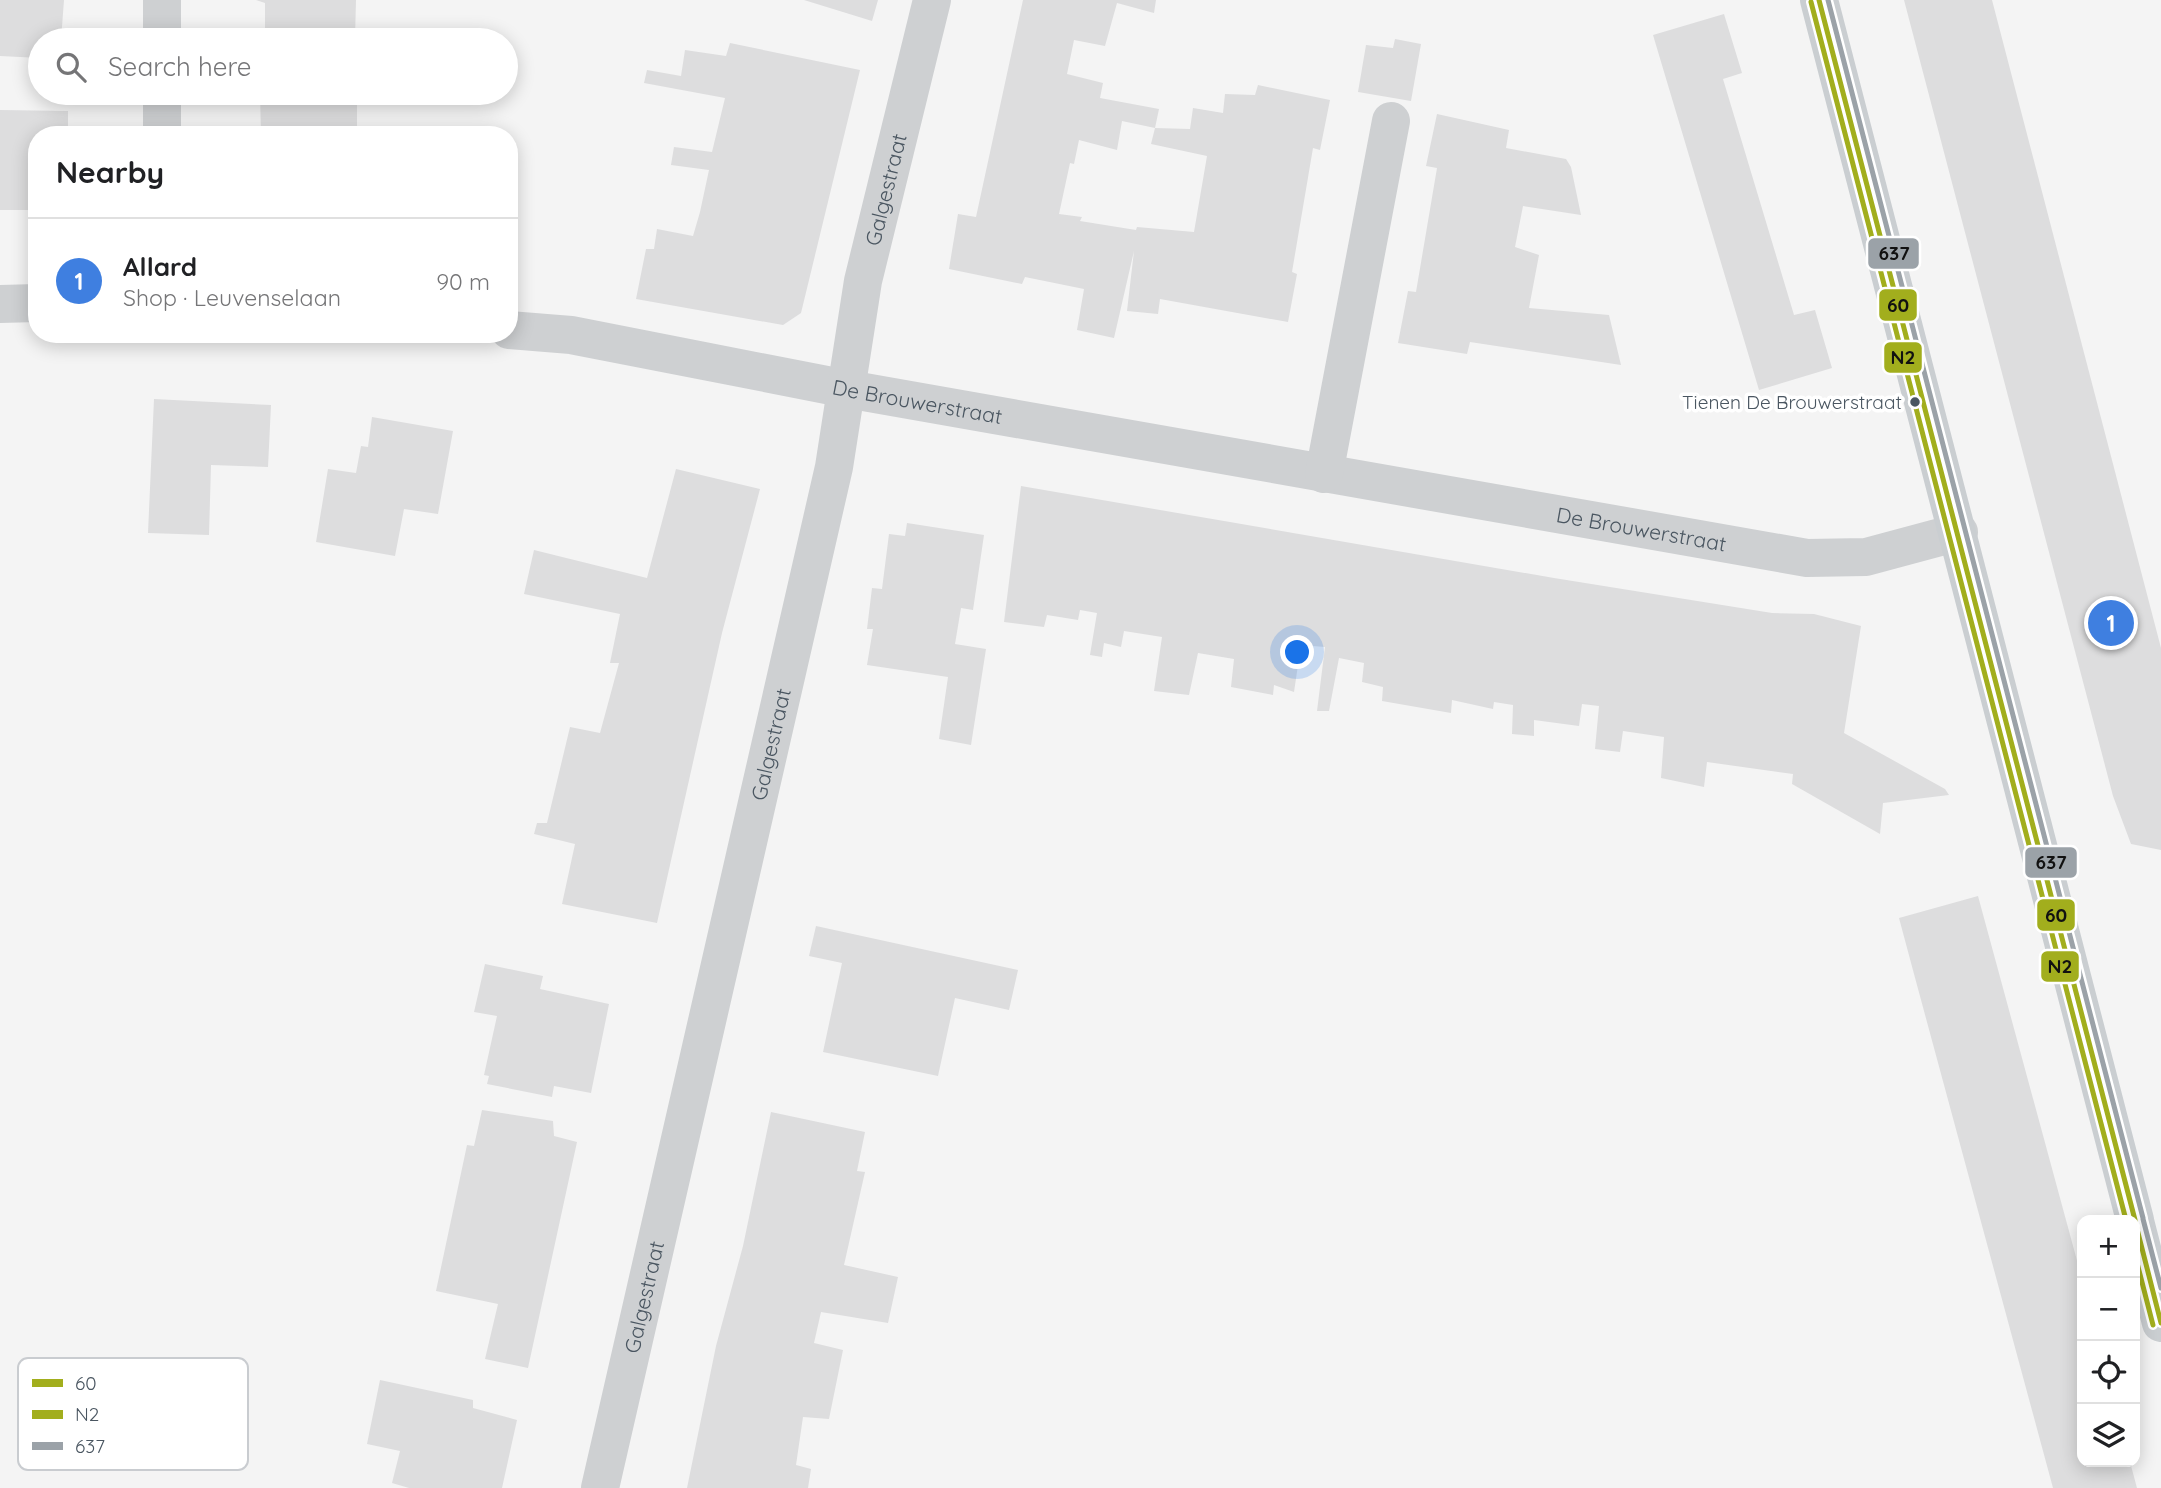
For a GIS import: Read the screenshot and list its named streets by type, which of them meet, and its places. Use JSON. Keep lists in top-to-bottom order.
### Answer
{
  "streets": {
    "street": ["Galgestraat", "De Brouwerstraat"]
  },
  "crossings": [
    ["Galgestraat", "De Brouwerstraat"]
  ],
  "places": ["Tienen De Brouwerstraat"],
  "lines": ["transit line 60", "transit line 637", "transit line N2"],
  "legend": ["60", "N2", "637"],
  "page": {
    "search": "Search here",
    "heading": "Nearby",
    "list": [
      {
        "mark": "1",
        "name": "Allard",
        "note": "Shop · Leuvenselaan",
        "value": "90 m"
      }
    ],
    "pins": "1",
    "map_buttons": ["+", "−"]
  }
}
